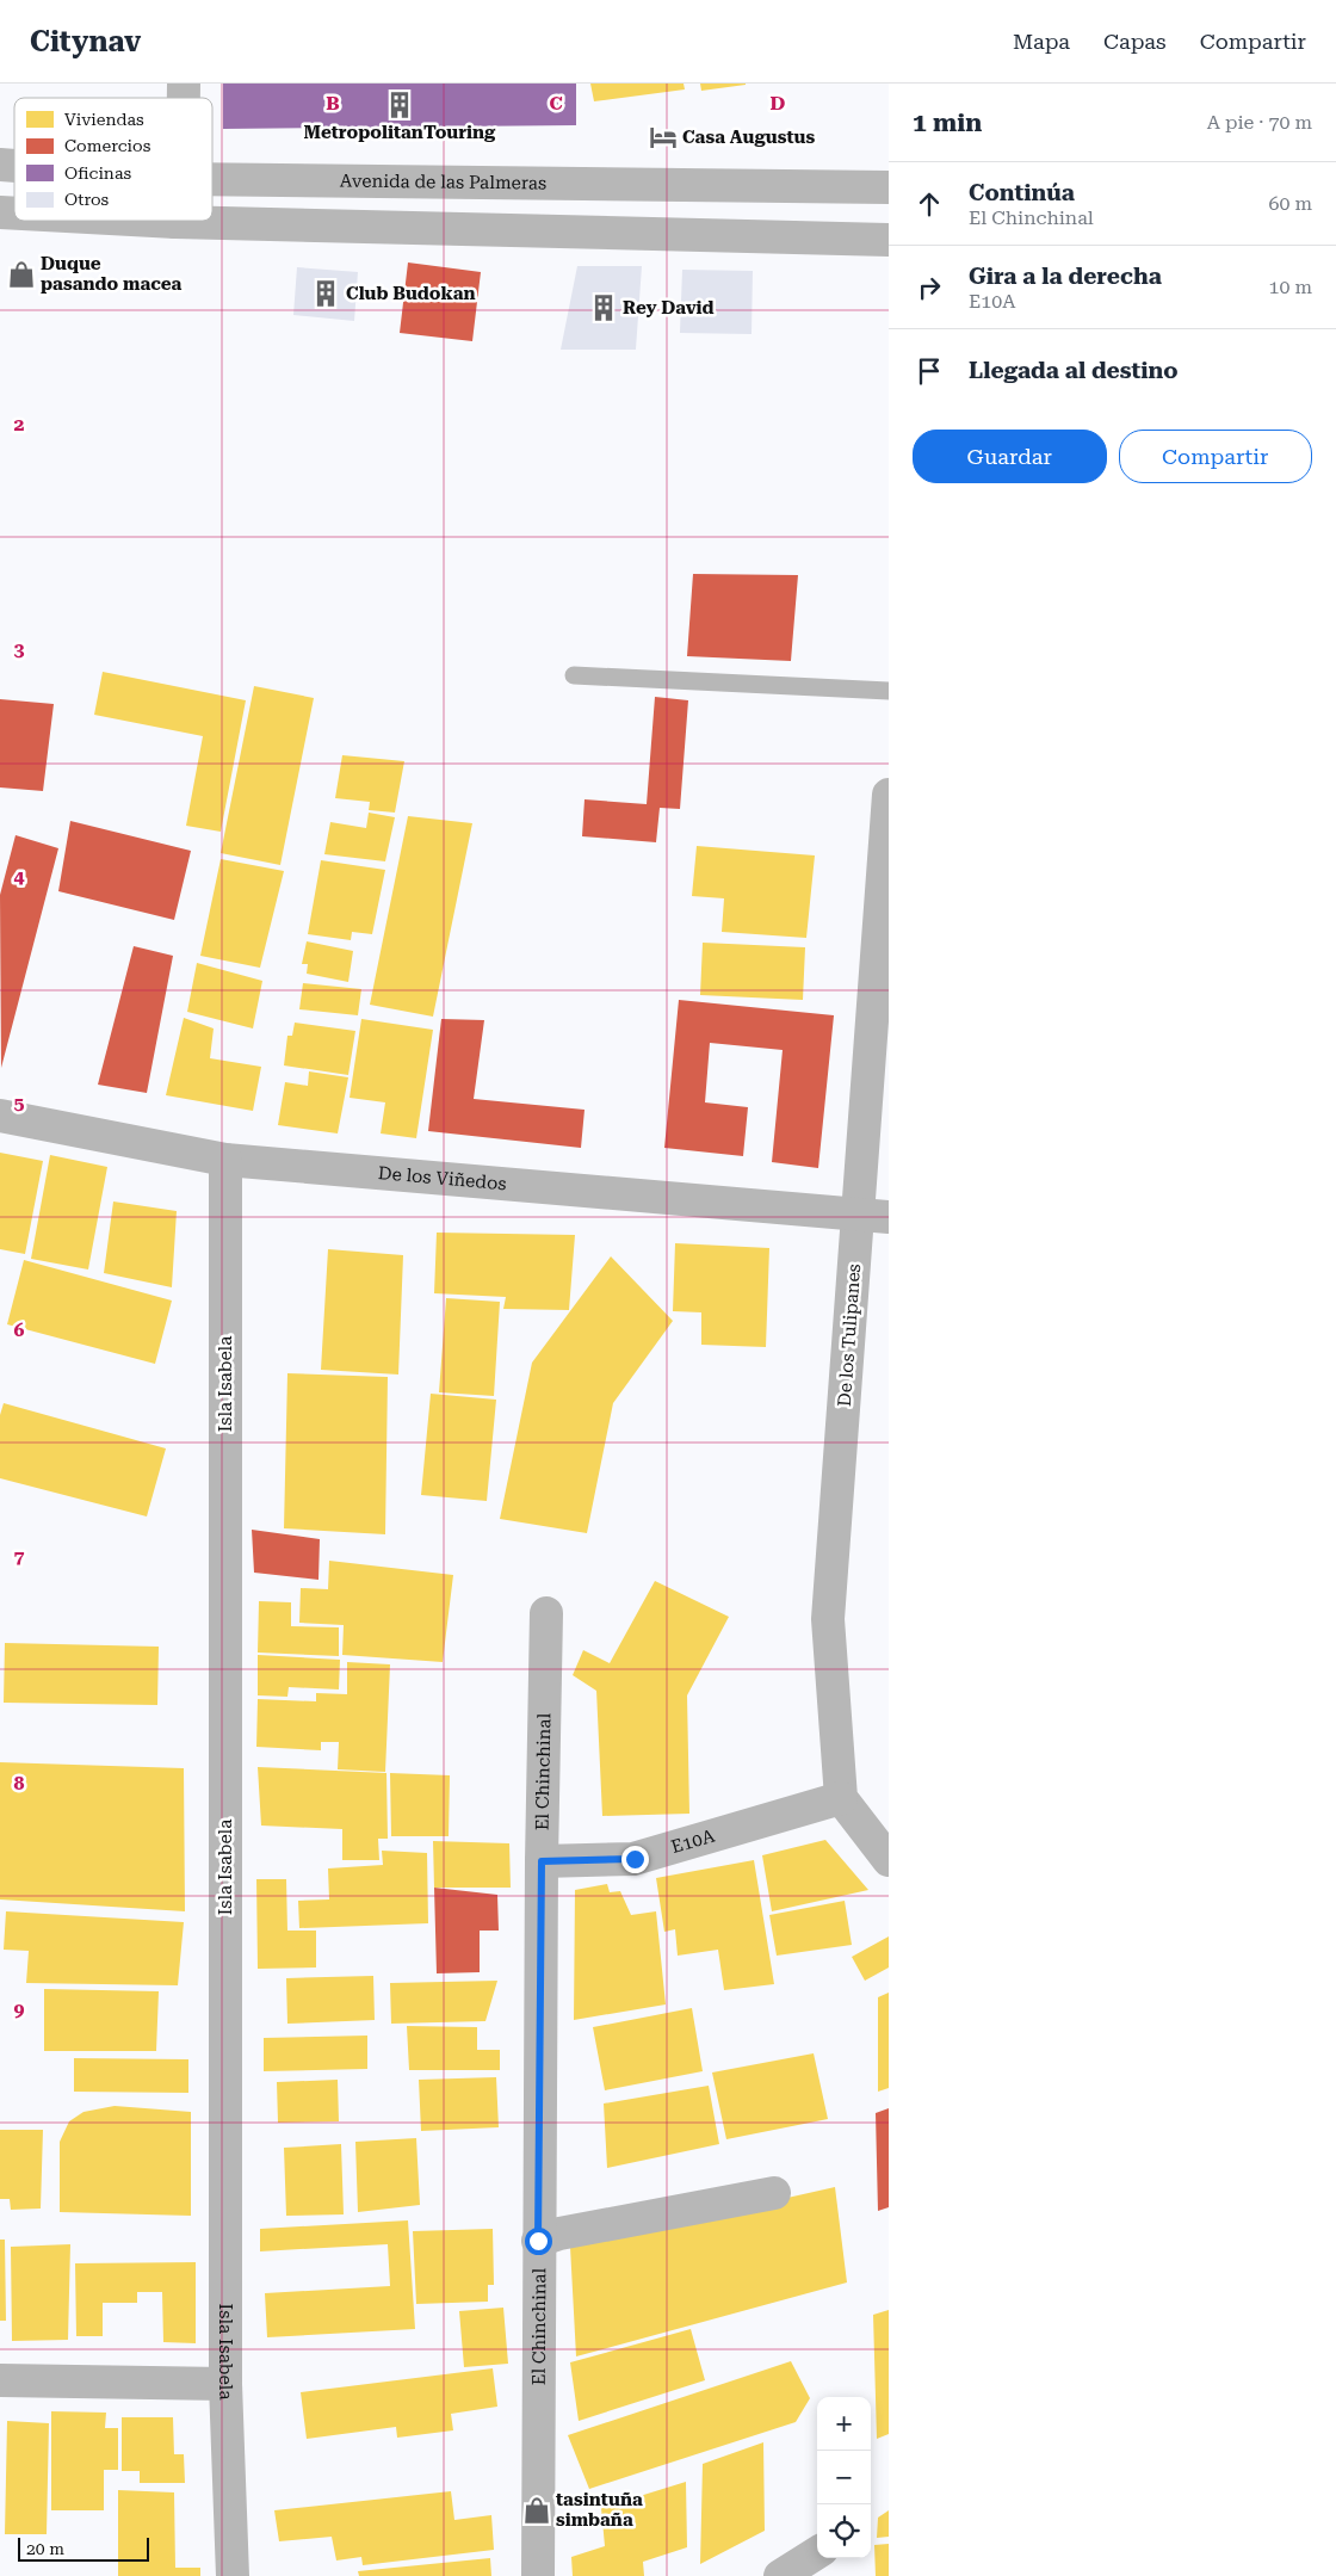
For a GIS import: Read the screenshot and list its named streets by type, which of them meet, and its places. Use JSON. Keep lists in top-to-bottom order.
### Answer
{
  "streets": {
    "street": [
      "Avenida de las Palmeras",
      "De los Viñedos",
      "De los Tulipanes",
      "Isla Isabela",
      "El Chinchinal",
      "E10A"
    ]
  },
  "crossings": [
    ["De los Viñedos", "De los Tulipanes"],
    ["De los Viñedos", "Isla Isabela"],
    ["De los Tulipanes", "E10A"],
    ["El Chinchinal", "E10A"]
  ],
  "places": {
    "building": ["MetropolitanTouring", "Club Budokan", "Rey David"],
    "hotel": ["Casa Augustus"],
    "shop": ["Duque pasando macea", "tasintuña simbaña"]
  },
  "legend": [
    "Viviendas",
    "Comercios",
    "Oficinas",
    "Otros"
  ],
  "scale_bar": "20 m",
  "page": {
    "header": "Citynav",
    "nav": ["Mapa", "Capas", "Compartir"],
    "heading": ["1 min", "A pie · 70 m"],
    "list": [
      ["Continúa", "El Chinchinal", "60 m"],
      ["Gira a la derecha", "E10A", "10 m"],
      "Llegada al destino"
    ],
    "buttons": ["Guardar", "Compartir"],
    "map_buttons": ["+", "−"],
    "scale": "20 m"
  },
  "grid": {
    "columns": ["B", "C", "D"],
    "rows": [
      "2",
      "3",
      "4",
      "5",
      "6",
      "7",
      "8",
      "9"
    ]
  }
}
